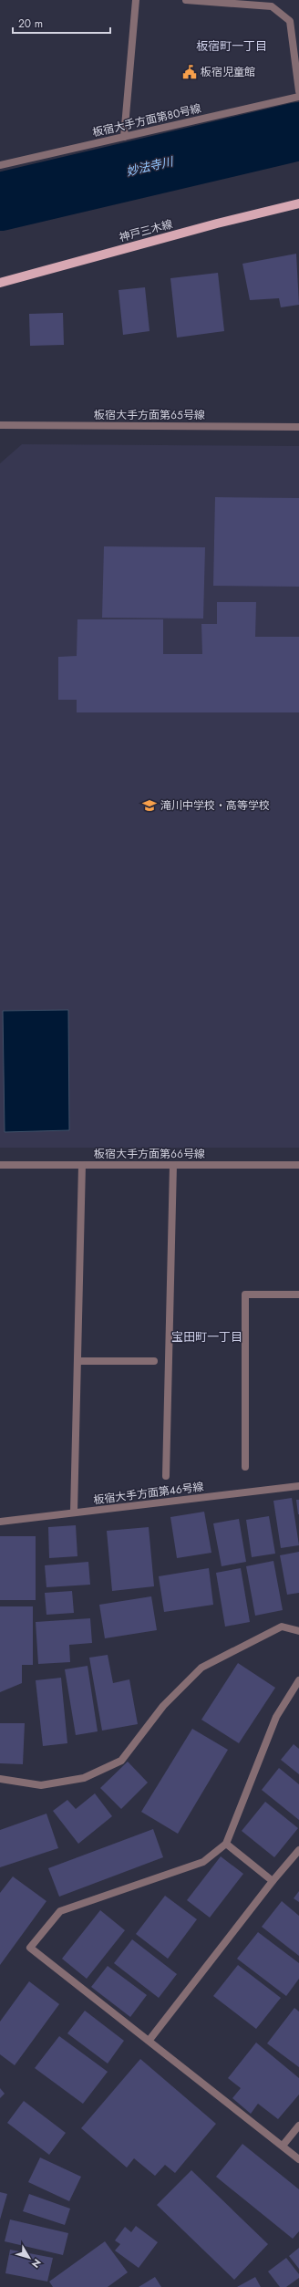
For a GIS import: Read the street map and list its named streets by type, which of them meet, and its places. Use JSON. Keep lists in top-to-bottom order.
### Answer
{
  "streets": {
    "main road": ["神戸三木線"],
    "street": [
      "板宿大手方面第８０号線",
      "板宿大手方面第６５号線",
      "板宿大手方面第６６号線",
      "板宿大手方面第４６号線"
    ]
  },
  "districts": ["板宿町一丁目", "宝田町一丁目"],
  "water": ["妙法寺川"],
  "places": {
    "public building": ["板宿児童館"],
    "school or university": ["滝川中学校・高等学校"]
  },
  "scale_bar": "20 m",
  "north": "bottom right"
}
